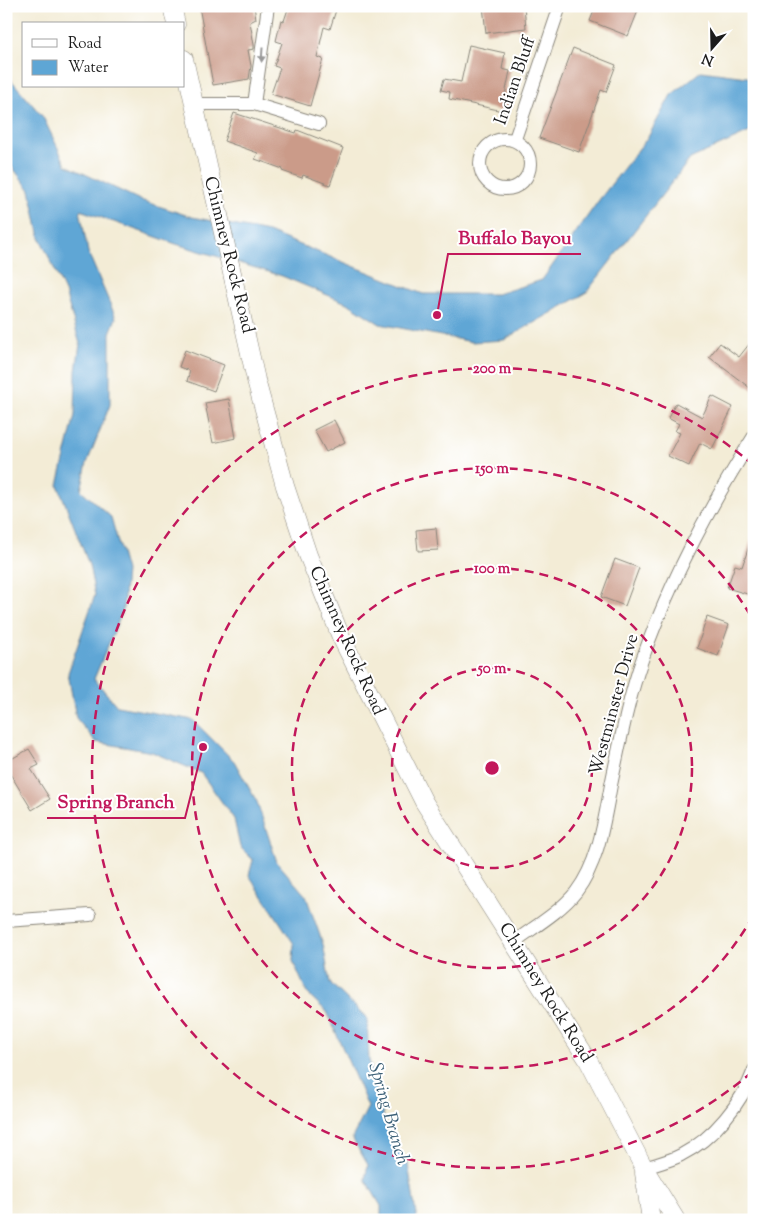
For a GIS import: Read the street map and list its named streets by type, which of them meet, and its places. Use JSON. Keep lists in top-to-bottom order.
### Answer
{
  "streets": {
    "main road": ["Chimney Rock Road"],
    "street": ["Indian Bluff", "Westminster Drive"]
  },
  "crossings": [
    ["Chimney Rock Road", "Westminster Drive"]
  ],
  "water": ["Spring Branch"],
  "places": ["Buffalo Bayou", "Spring Branch"],
  "legend": ["Road", "Water"],
  "north": "bottom",
  "rings": [
    "200 m",
    "150 m",
    "100 m",
    "50 m"
  ]
}
